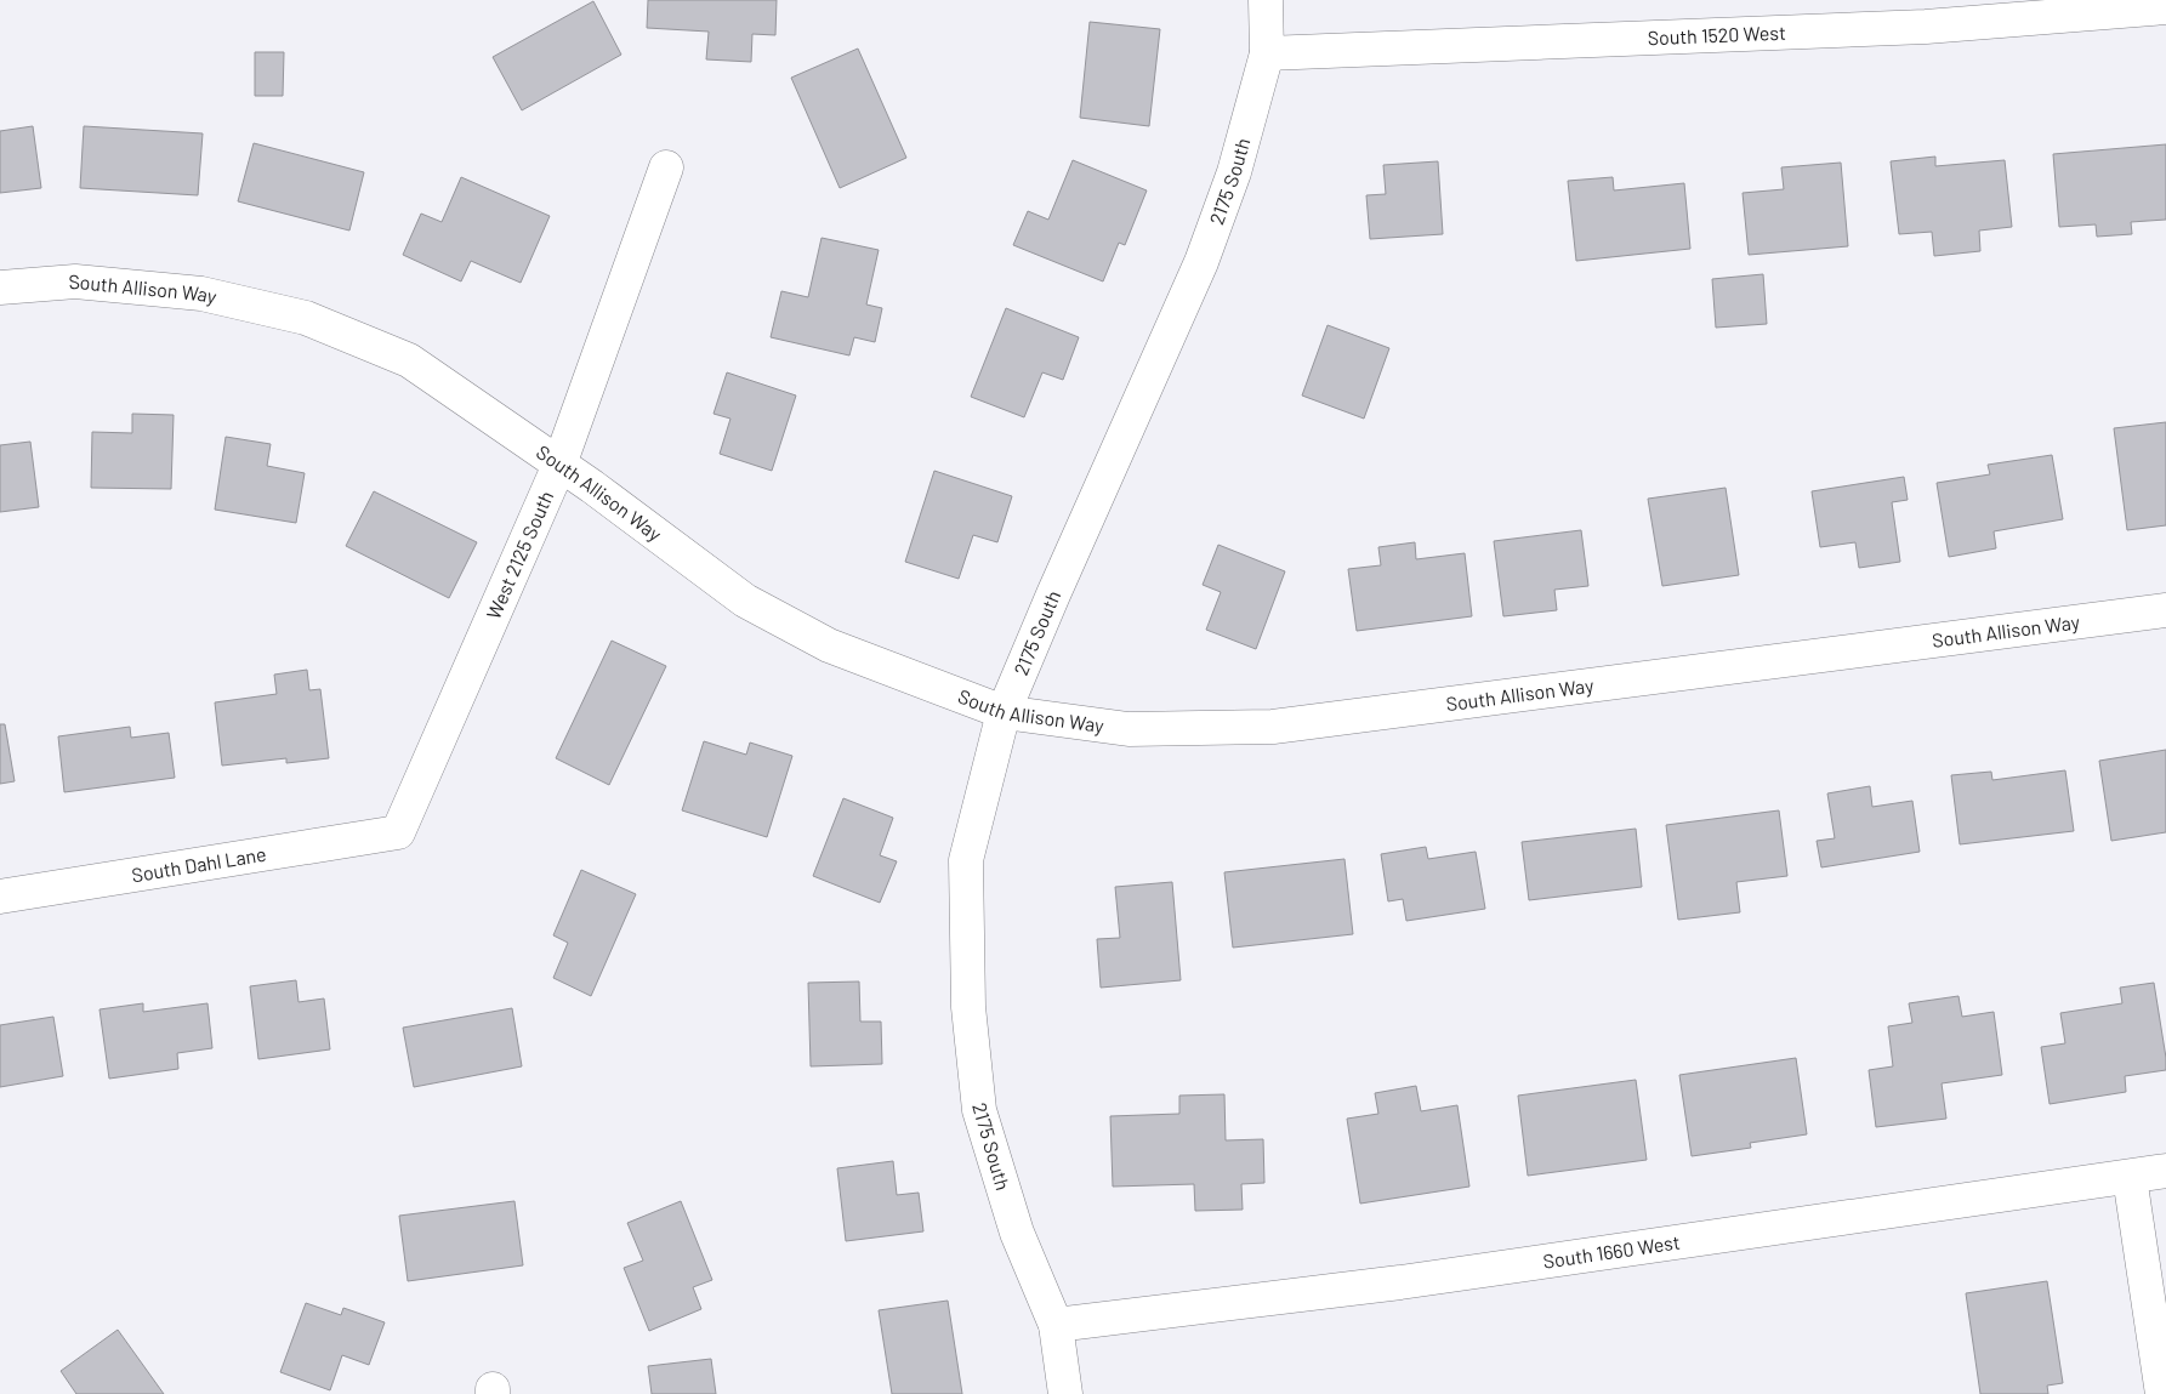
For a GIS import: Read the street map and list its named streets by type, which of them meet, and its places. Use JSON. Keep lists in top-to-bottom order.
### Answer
{
  "streets": {
    "street": [
      "South 1520 West",
      "2175 South",
      "South Allison Way",
      "West 2125 South",
      "South Dahl Lane",
      "South 1660 West"
    ]
  },
  "crossings": [
    ["South 1520 West", "2175 South"],
    ["2175 South", "South Allison Way"],
    ["2175 South", "South 1660 West"],
    ["South Allison Way", "West 2125 South"],
    ["West 2125 South", "South Dahl Lane"]
  ]
}
